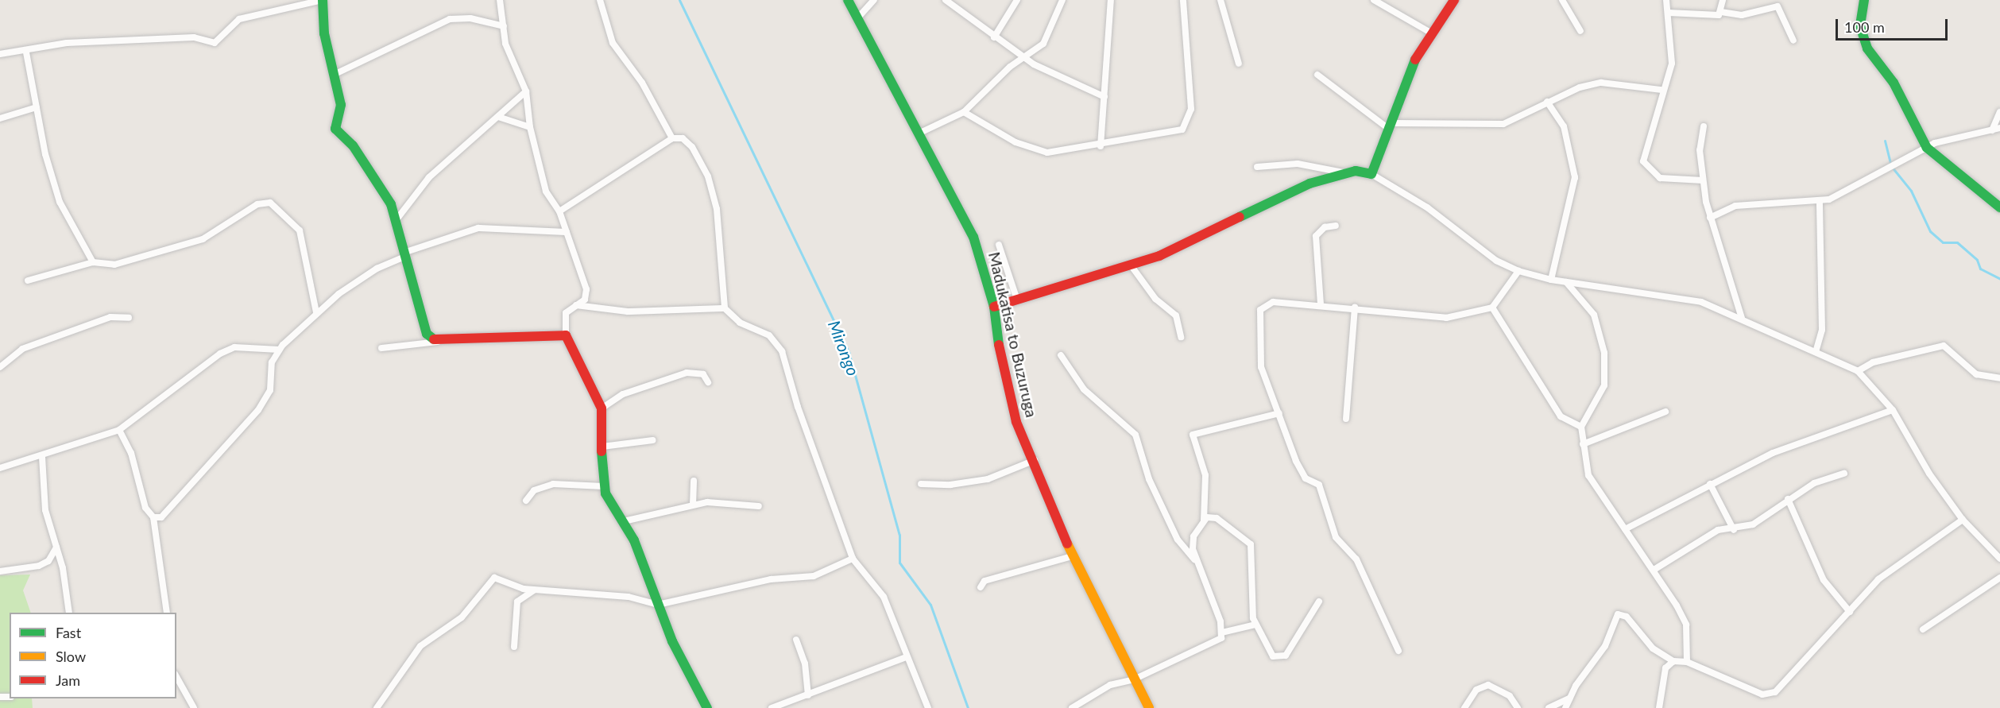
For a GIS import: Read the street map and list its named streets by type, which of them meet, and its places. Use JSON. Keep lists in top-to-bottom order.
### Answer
{
  "streets": {
    "street": ["Madukatisa to Buzuruga"]
  },
  "water": ["Mirongo"],
  "legend": ["Fast", "Slow", "Jam"],
  "scale_bar": "100 m"
}
